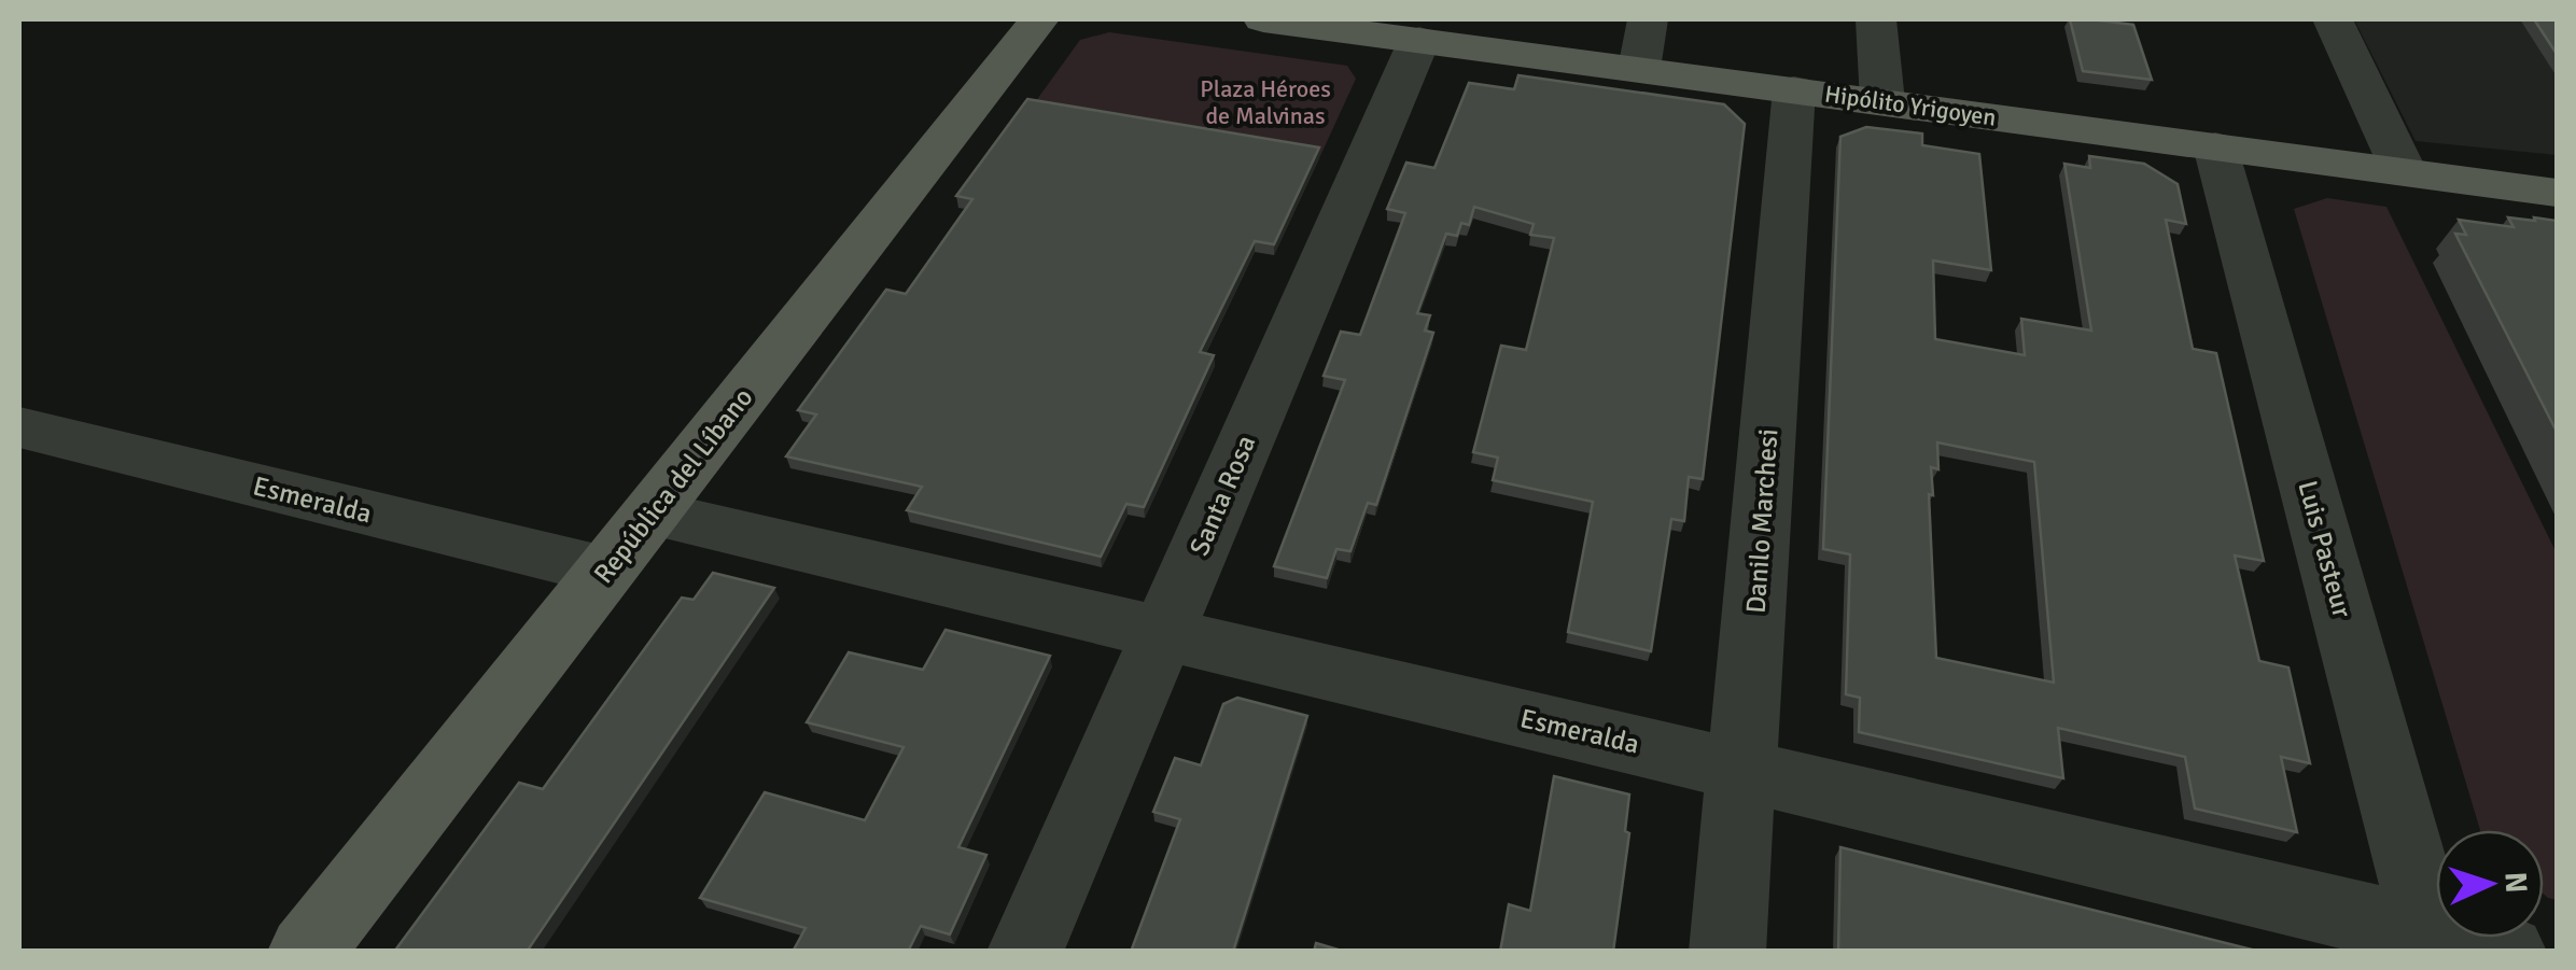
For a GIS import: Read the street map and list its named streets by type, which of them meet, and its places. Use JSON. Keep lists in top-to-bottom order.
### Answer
{
  "streets": {
    "main road": ["Hipólito Yrigoyen", "República del Líbano"],
    "street": [
      "Santa Rosa",
      "Esmeralda",
      "Danilo Marchesi",
      "Luis Pasteur"
    ]
  },
  "crossings": [
    ["Hipólito Yrigoyen", "Santa Rosa"],
    ["Hipólito Yrigoyen", "Danilo Marchesi"],
    ["Hipólito Yrigoyen", "Luis Pasteur"],
    ["República del Líbano", "Esmeralda"],
    ["Santa Rosa", "Esmeralda"],
    ["Esmeralda", "Danilo Marchesi"],
    ["Esmeralda", "Luis Pasteur"]
  ],
  "parks": ["Plaza Héroes de Malvinas"],
  "north": "right"
}
